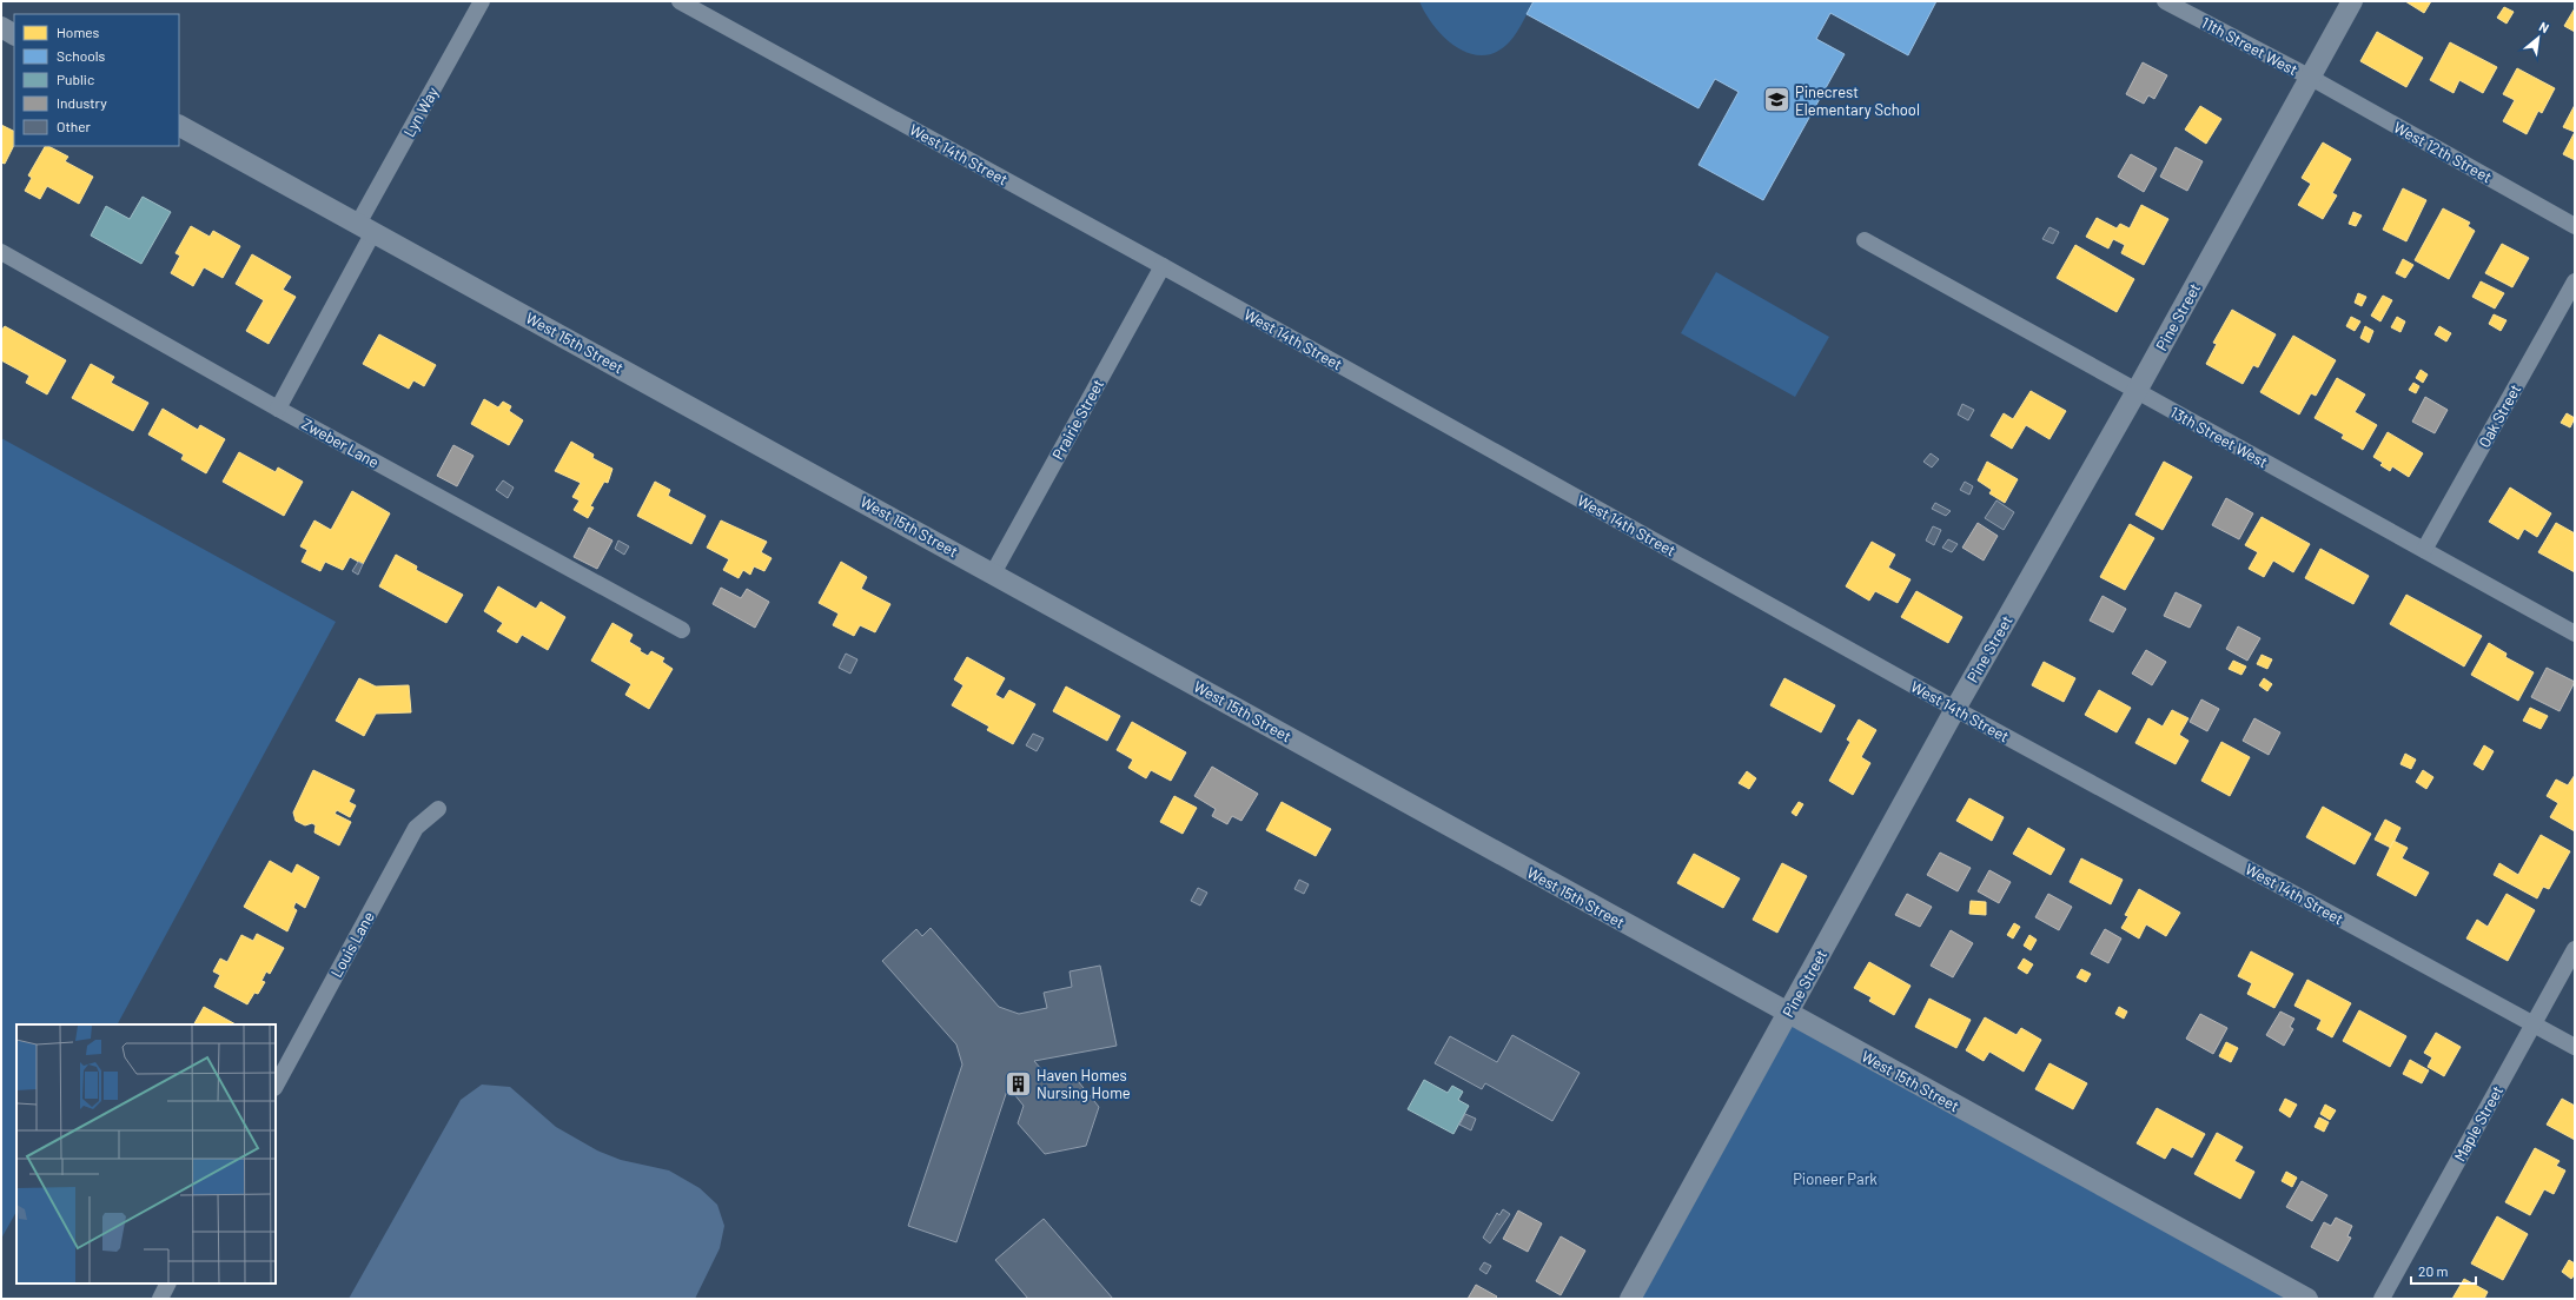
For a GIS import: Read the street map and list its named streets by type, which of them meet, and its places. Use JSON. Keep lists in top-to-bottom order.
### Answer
{
  "streets": {
    "street": [
      "11th Street West",
      "Lyn Way",
      "West 12th Street",
      "West 14th Street",
      "Pine Street",
      "West 15th Street",
      "Oak Street",
      "Prairie Street",
      "13th Street West",
      "Zweber Lane",
      "Louis Lane",
      "Maple Street"
    ]
  },
  "crossings": [
    ["11th Street West", "West 12th Street"],
    ["11th Street West", "Pine Street"],
    ["Lyn Way", "West 15th Street"],
    ["Lyn Way", "Zweber Lane"],
    ["West 12th Street", "Pine Street"],
    ["West 14th Street", "Pine Street"],
    ["West 14th Street", "Prairie Street"],
    ["West 14th Street", "Maple Street"],
    ["Pine Street", "West 15th Street"],
    ["Pine Street", "13th Street West"],
    ["West 15th Street", "Prairie Street"],
    ["Oak Street", "13th Street West"]
  ],
  "parks": ["Pioneer Park"],
  "places": {
    "school or university": ["Pinecrest Elementary School"],
    "building": ["Haven Homes Nursing Home"]
  },
  "legend": [
    "Homes",
    "Schools",
    "Public",
    "Industry",
    "Other"
  ],
  "scale_bar": "20 m",
  "north": "top right"
}
